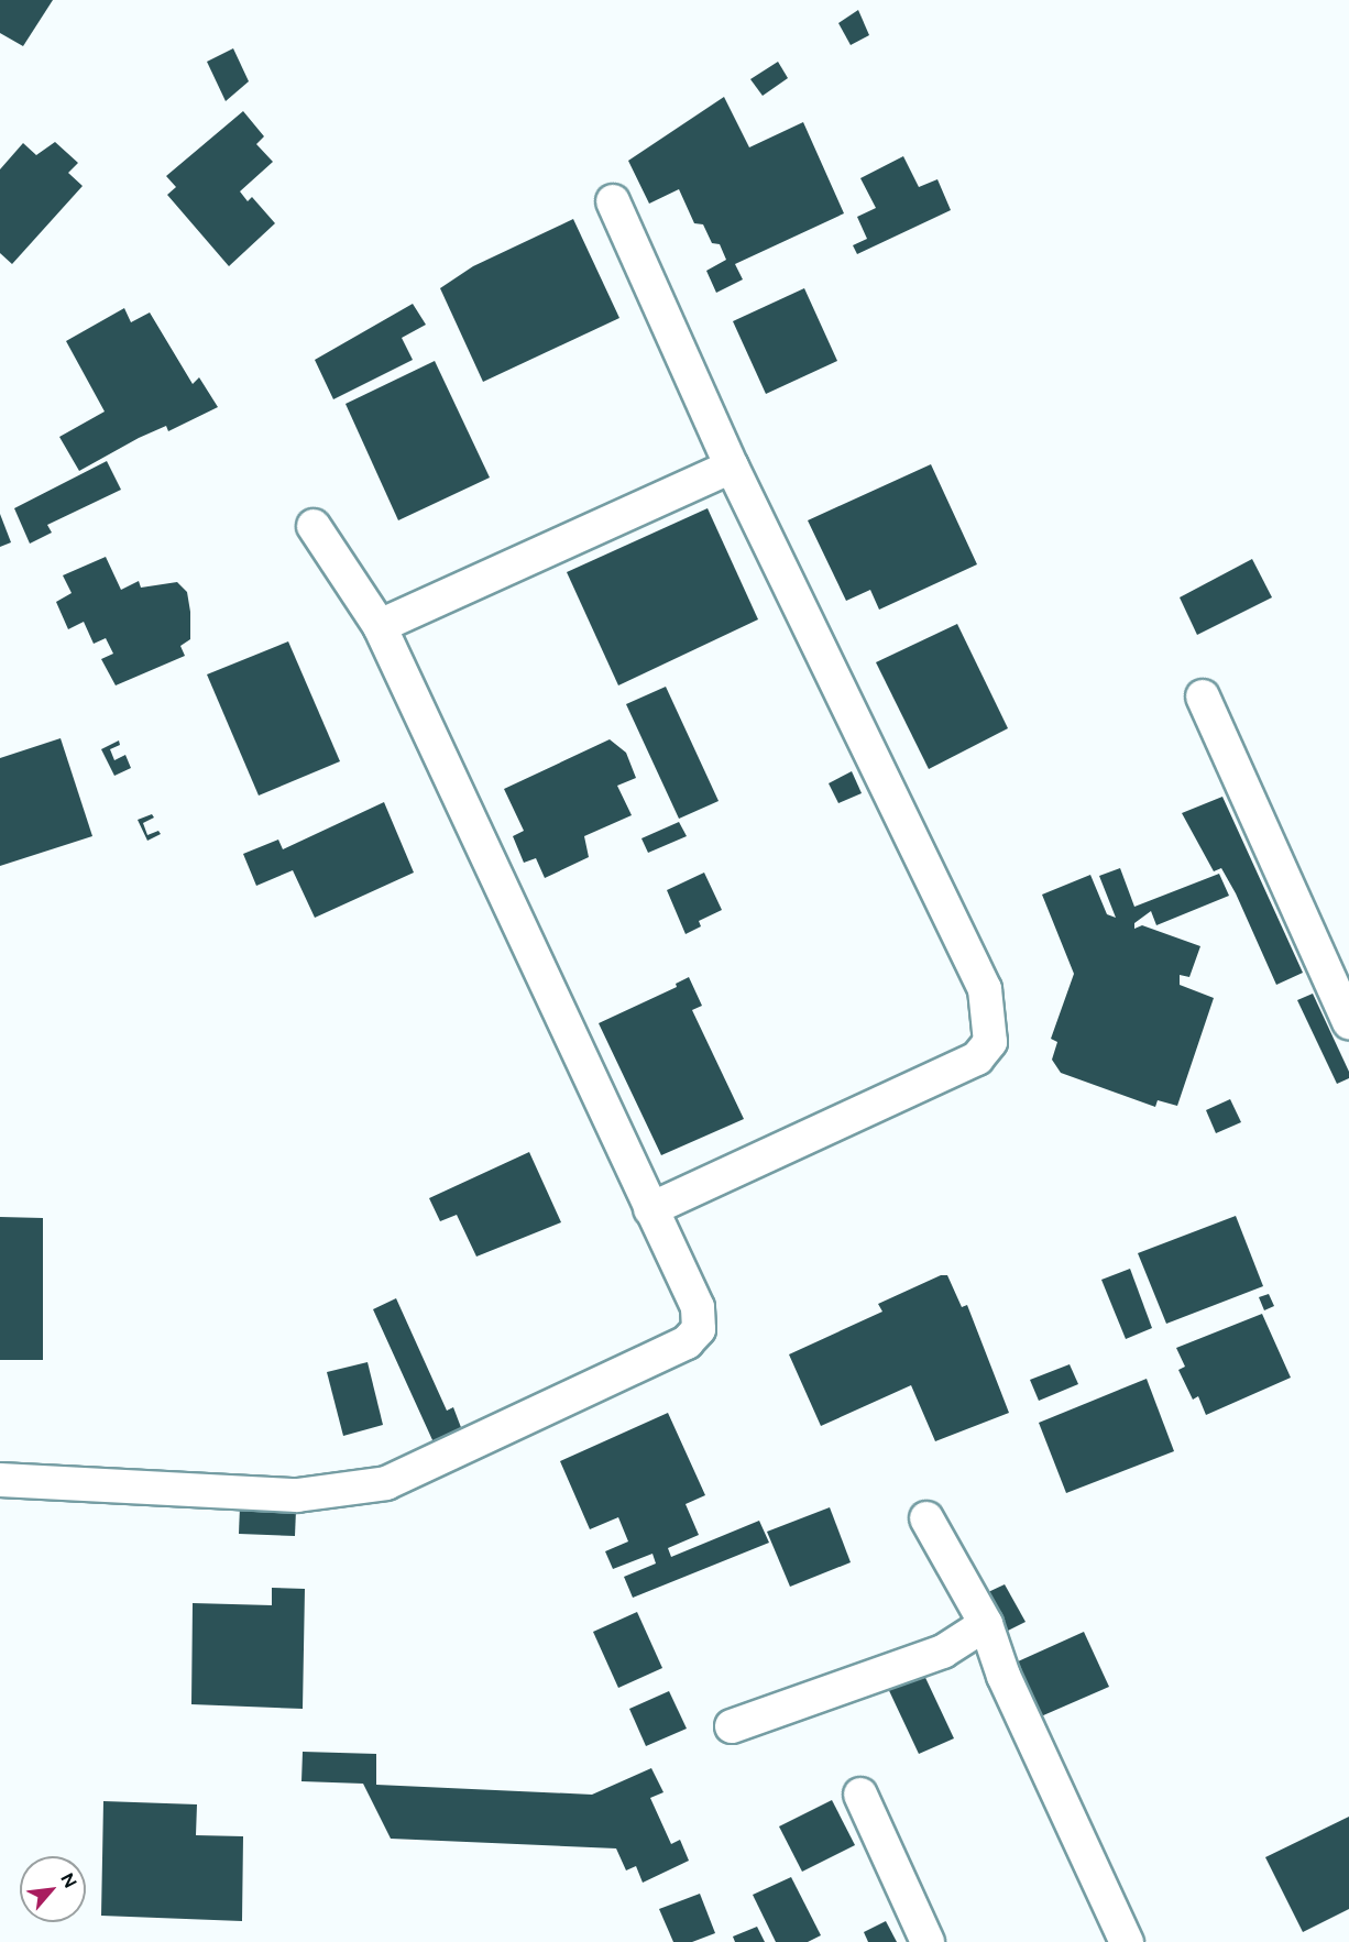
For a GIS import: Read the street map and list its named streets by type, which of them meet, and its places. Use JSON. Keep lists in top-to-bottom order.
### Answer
{
  "north": "top right"
}
